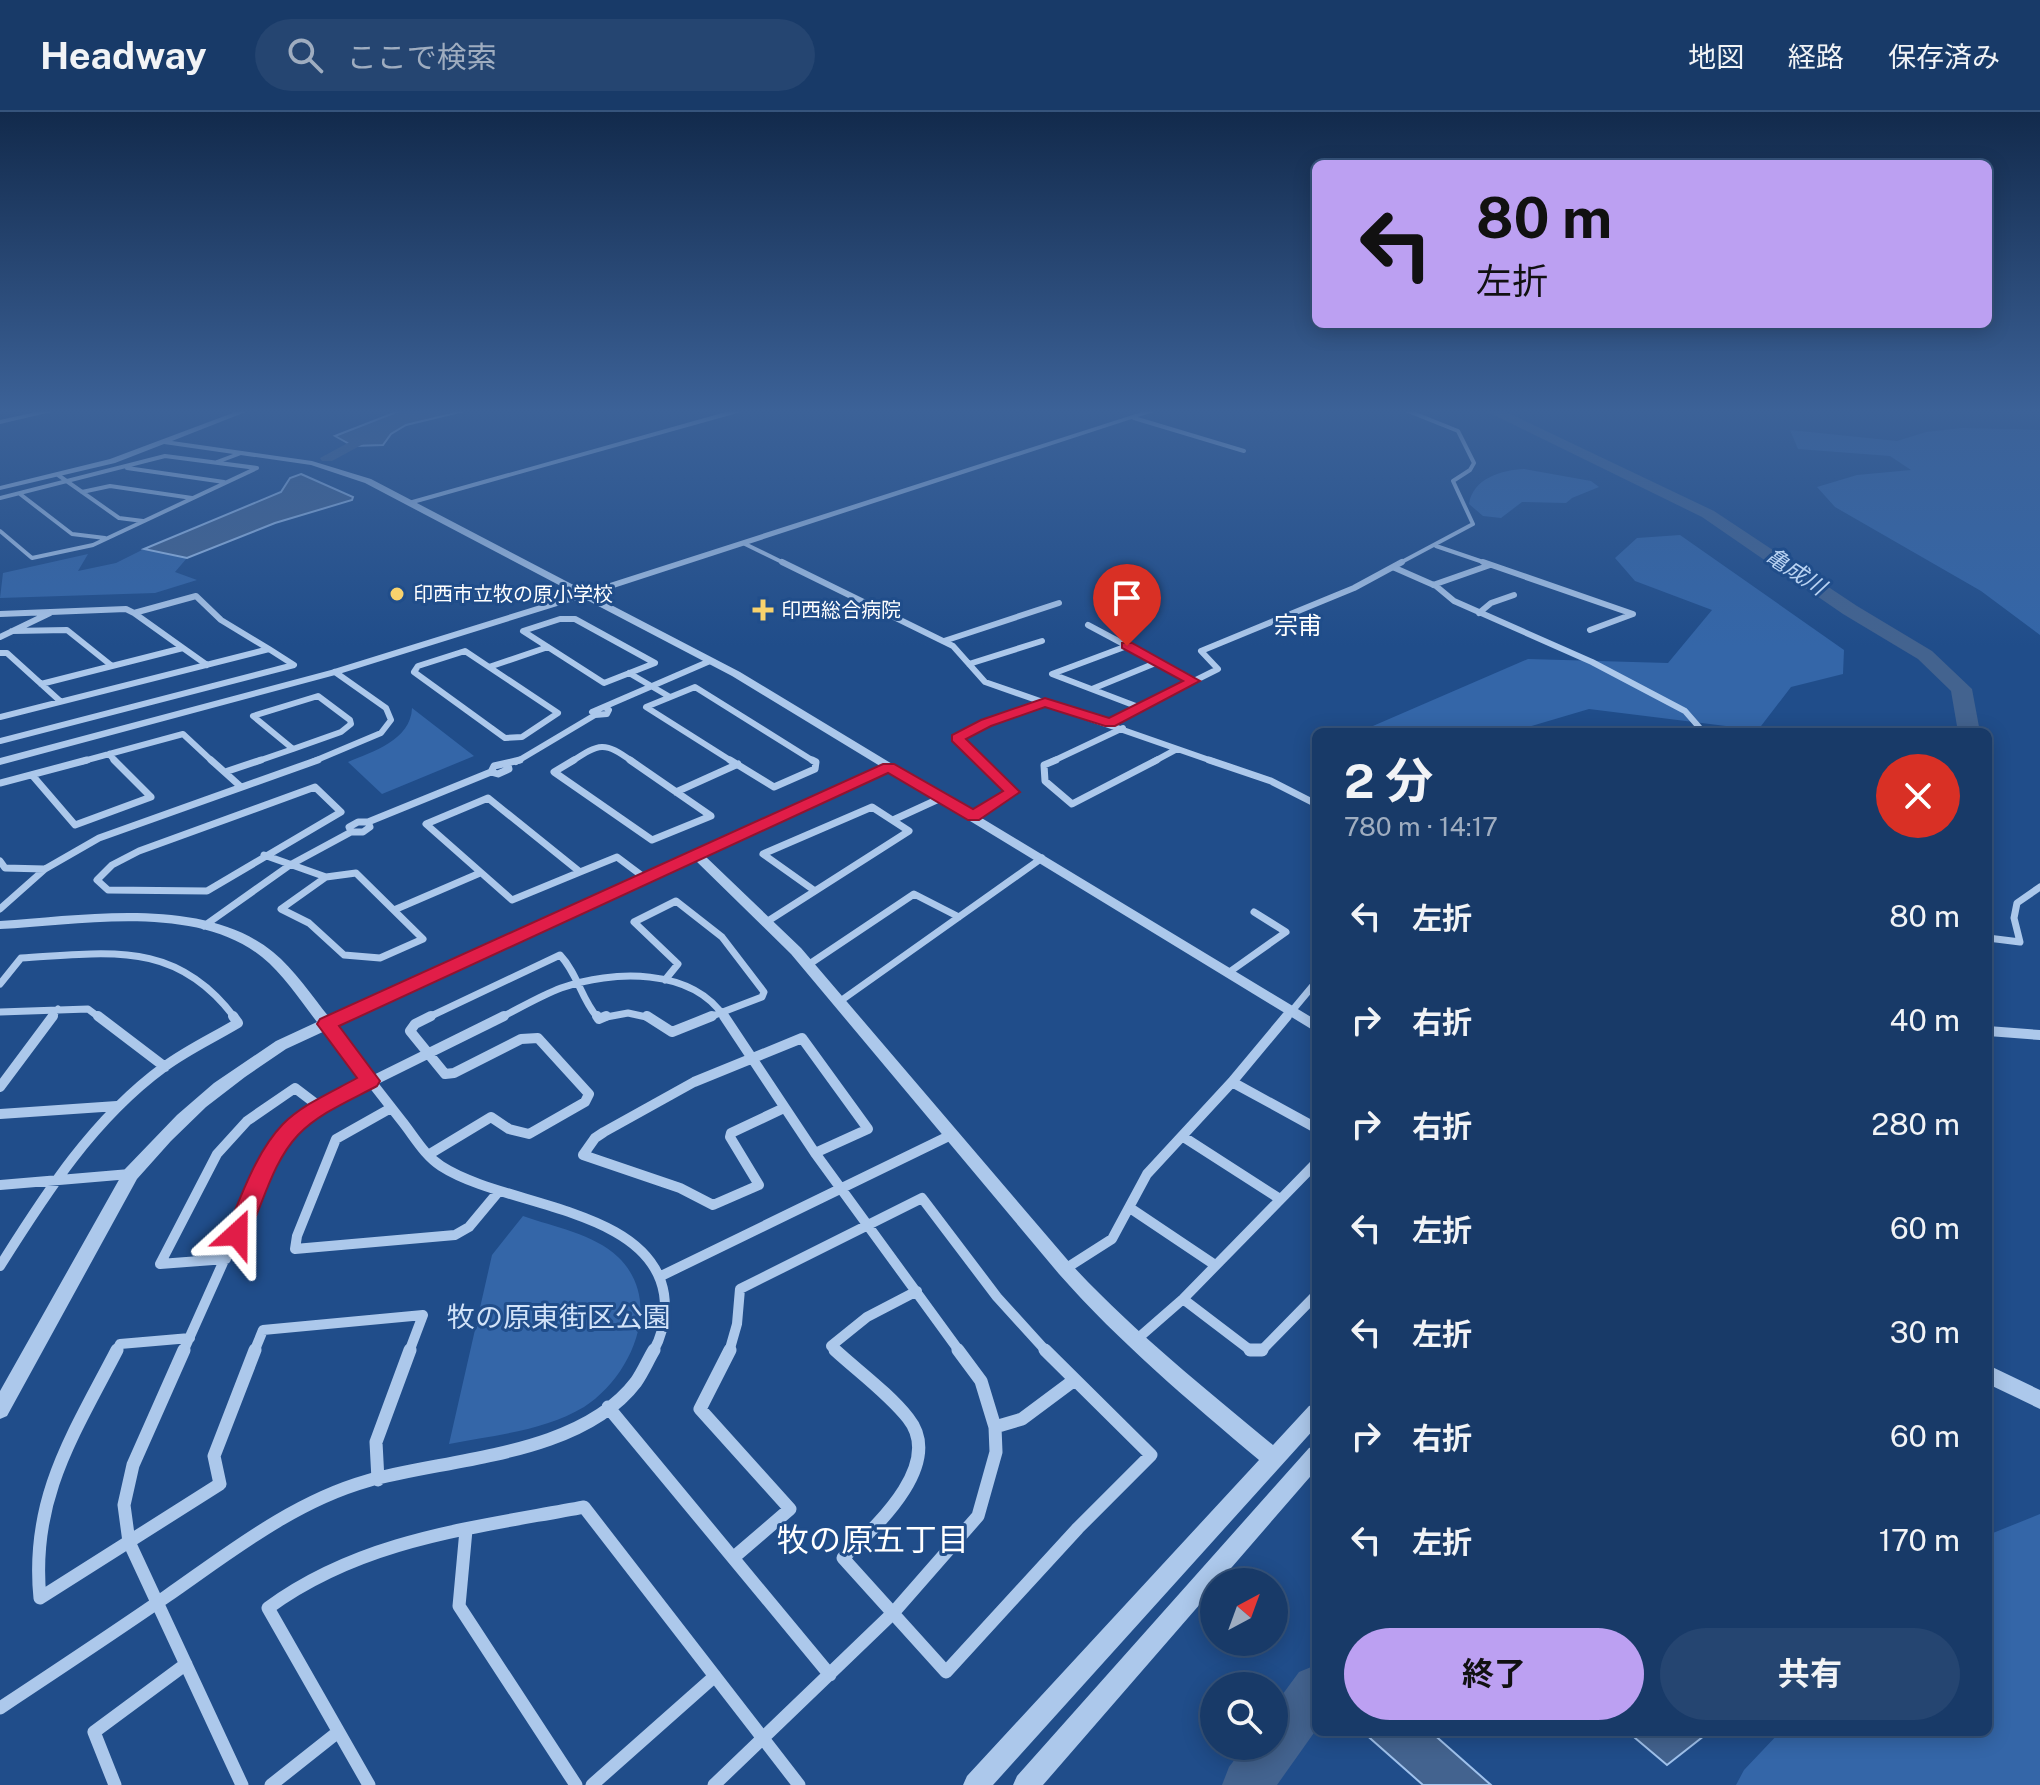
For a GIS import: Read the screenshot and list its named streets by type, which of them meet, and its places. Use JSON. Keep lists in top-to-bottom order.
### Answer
{
  "districts": ["宗甫", "牧の原五丁目"],
  "water": ["亀成川"],
  "parks": ["牧の原東街区公園"],
  "places": {
    "other": ["印西市立牧の原小学校"],
    "health": ["印西総合病院"]
  },
  "north": "top right",
  "page": {
    "header": "Headway",
    "search": "ここで検索",
    "nav": ["地図", "経路", "保存済み"],
    "turn": ["80 m", "左折"],
    "heading": ["2 分", "780 m · 14:17"],
    "list": [
      {
        "name": "左折",
        "value": "80 m"
      },
      {
        "name": "右折",
        "value": "40 m"
      },
      {
        "name": "右折",
        "value": "280 m"
      },
      {
        "name": "左折",
        "value": "60 m"
      },
      {
        "name": "左折",
        "value": "30 m"
      },
      {
        "name": "右折",
        "value": "60 m"
      },
      {
        "name": "左折",
        "value": "170 m"
      }
    ],
    "buttons": ["終了", "共有"]
  }
}
